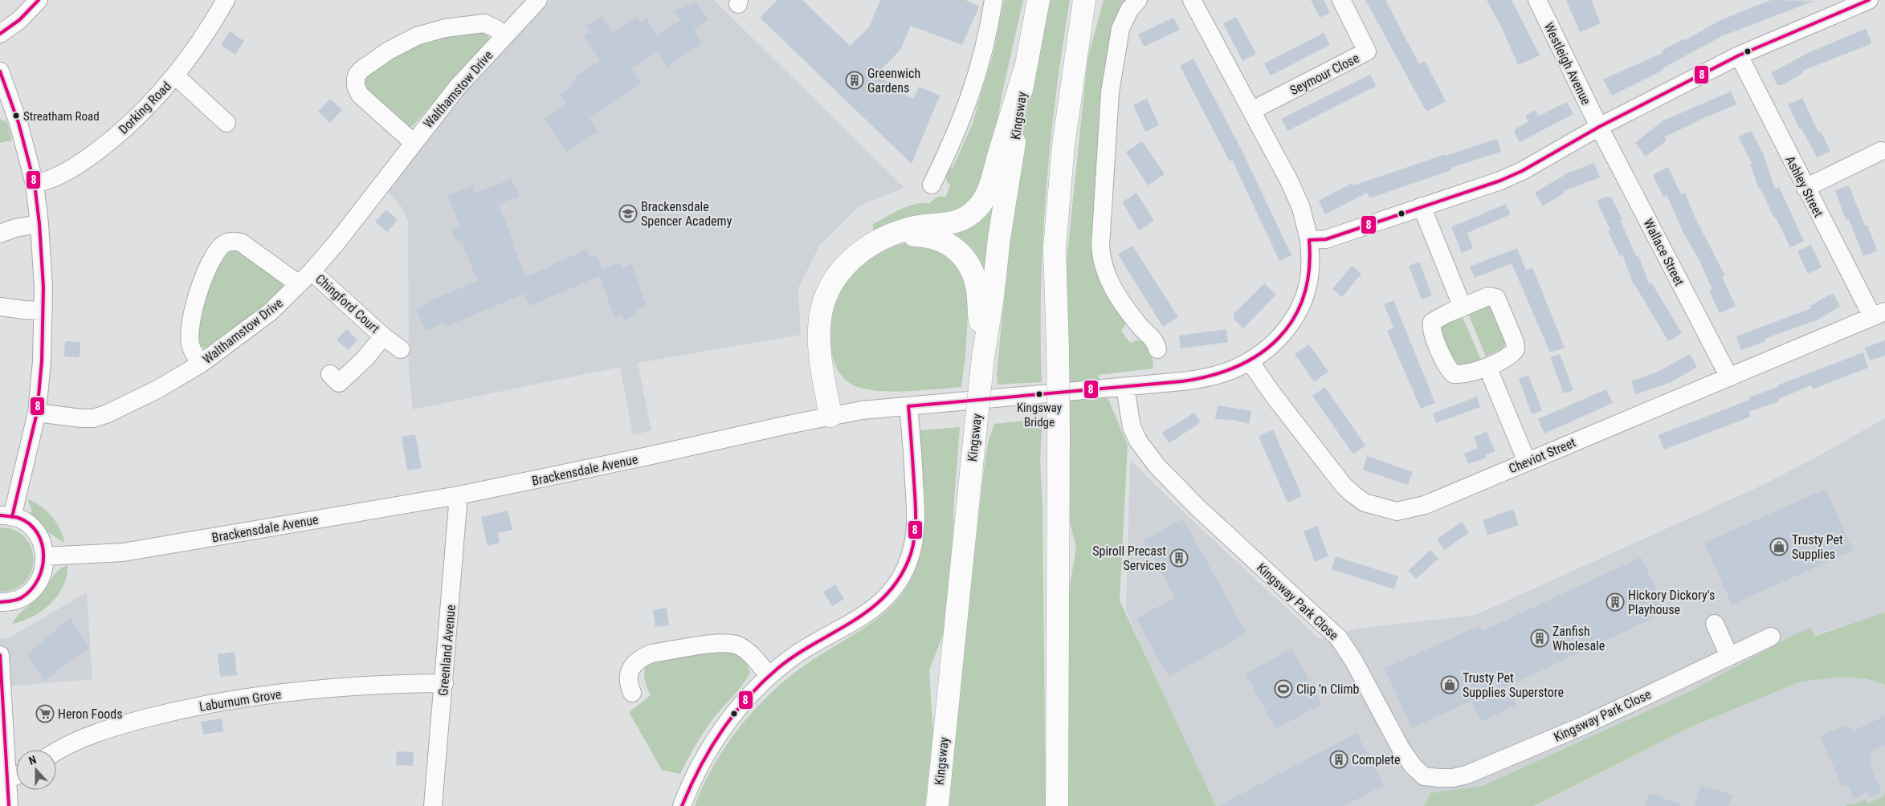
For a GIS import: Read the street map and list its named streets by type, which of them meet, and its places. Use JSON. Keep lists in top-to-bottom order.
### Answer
{
  "streets": {
    "highway": ["Kingsway"],
    "street": [
      "Westleigh Avenue",
      "Seymour Close",
      "Walthamstow Drive",
      "Dorking Road",
      "Ashley Street",
      "Wallace Street",
      "Chingford Court",
      "Cheviot Street",
      "Brackensdale Avenue",
      "Kingsway Park Close",
      "Greenland Avenue",
      "Laburnum Grove"
    ]
  },
  "crossings": [
    ["Westleigh Avenue", "Wallace Street"],
    ["Seymour Close", "Brackensdale Avenue"],
    ["Walthamstow Drive", "Chingford Court"],
    ["Ashley Street", "Cheviot Street"],
    ["Wallace Street", "Cheviot Street"],
    ["Cheviot Street", "Brackensdale Avenue"],
    ["Brackensdale Avenue", "Kingsway Park Close"],
    ["Brackensdale Avenue", "Greenland Avenue"],
    ["Greenland Avenue", "Laburnum Grove"]
  ],
  "places": {
    "building": [
      "Greenwich Gardens",
      "Spiroll Precast Services",
      "Hickory Dickory's Playhouse",
      "Zanfish Wholesale",
      "Complete"
    ],
    "other": ["Streatham Road", "Kingsway Bridge"],
    "school or university": ["Brackensdale Spencer Academy"],
    "shop": ["Trusty Pet Supplies", "Trusty Pet Supplies Superstore"],
    "sports": ["Clip 'n Climb"],
    "supermarket": ["Heron Foods"]
  },
  "lines": ["transit line 8"],
  "north": "top"
}
